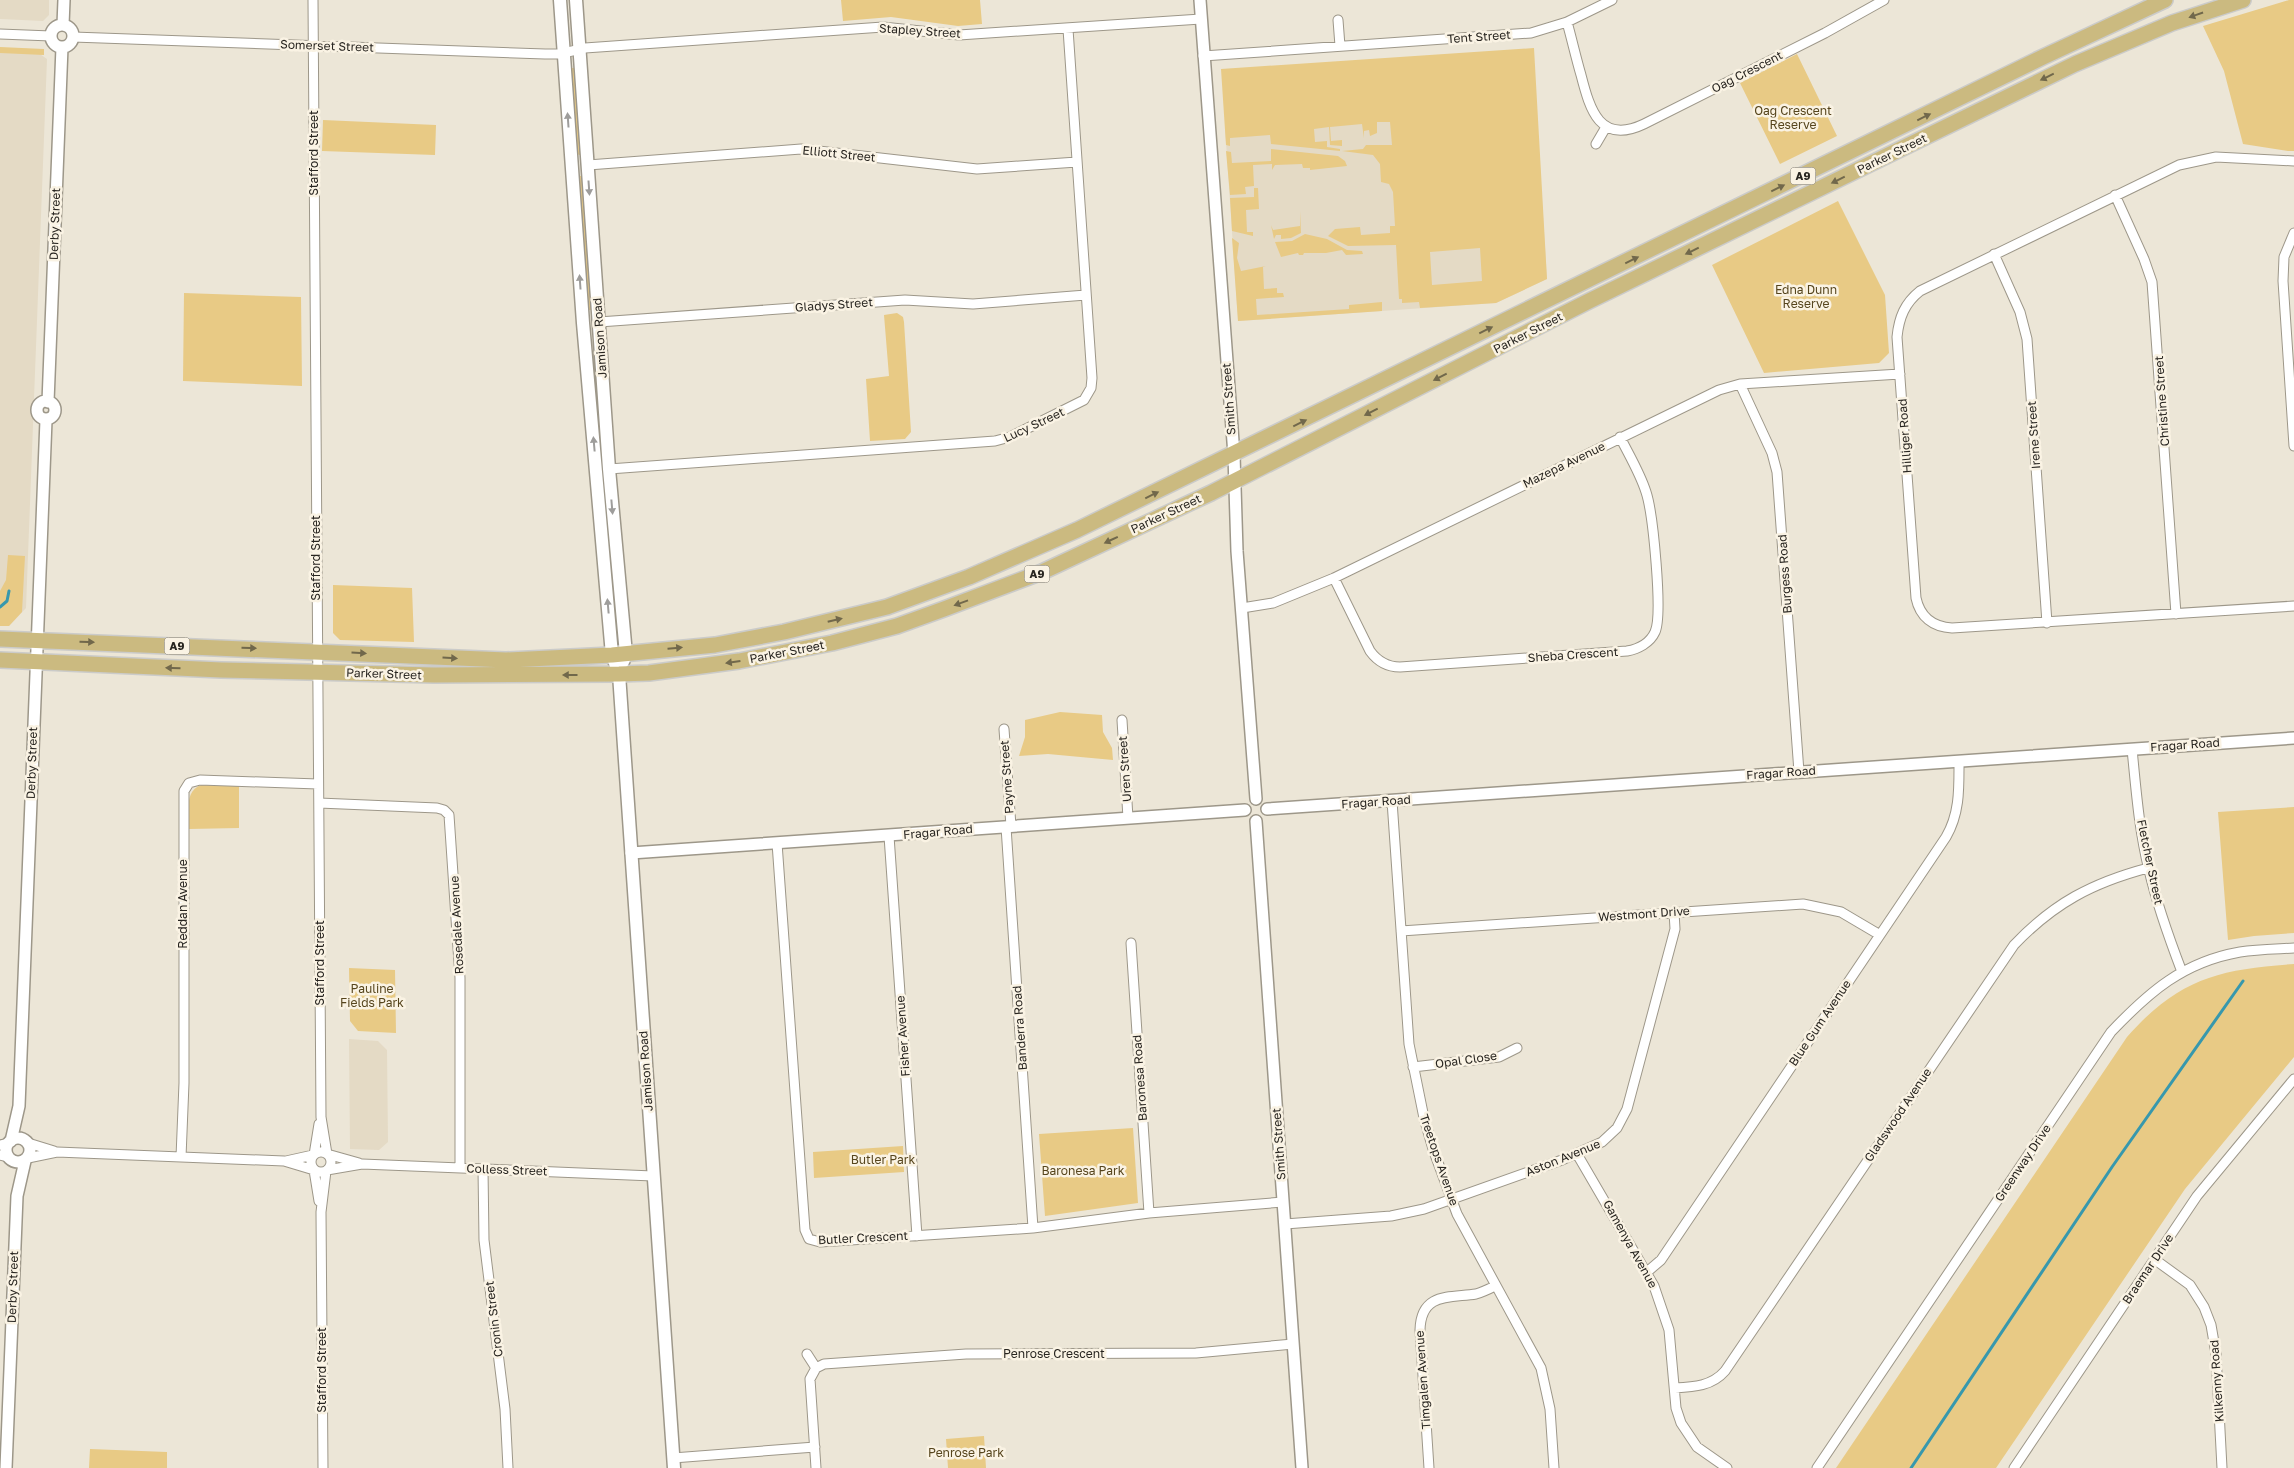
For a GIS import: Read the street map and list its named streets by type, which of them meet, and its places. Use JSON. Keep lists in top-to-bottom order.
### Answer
{
  "streets": {
    "highway": ["Parker Street", "A9"],
    "main road": ["Jamison Road"],
    "street": [
      "Stapley Street",
      "Tent Street",
      "Somerset Street",
      "Oag Crescent",
      "Stafford Street",
      "Elliott Street",
      "Derby Street",
      "Gladys Street",
      "Smith Street",
      "Christine Street",
      "Lucy Street",
      "Irene Street",
      "Hilliger Road",
      "Mazepa Avenue",
      "Burgess Road",
      "Sheba Crescent",
      "Fragar Road",
      "Uren Street",
      "Payne Street",
      "Fletcher Street",
      "Reddan Avenue",
      "Westmont Drive",
      "Rosedale Avenue",
      "Blue Gum Avenue",
      "Banderra Road",
      "Fisher Avenue",
      "Opal Close",
      "Baronesa Road",
      "Gladswood Avenue",
      "Aston Avenue",
      "Treetops Avenue",
      "Greenway Drive",
      "Colless Street",
      "Butler Crescent",
      "Gamenya Avenue",
      "Braemar Drive",
      "Cronin Street",
      "Penrose Crescent",
      "Timgalen Avenue",
      "Kilkenny Road"
    ]
  },
  "crossings": [
    ["Stapley Street", "Somerset Street"],
    ["Stapley Street", "Jamison Road"],
    ["Stapley Street", "Smith Street"],
    ["Stapley Street", "Lucy Street"],
    ["Tent Street", "Smith Street"],
    ["Somerset Street", "Stafford Street"],
    ["Somerset Street", "Derby Street"],
    ["Somerset Street", "Jamison Road"],
    ["Stafford Street", "Parker Street"],
    ["Stafford Street", "Reddan Avenue"],
    ["Stafford Street", "Rosedale Avenue"],
    ["Stafford Street", "Colless Street"],
    ["Elliott Street", "Jamison Road"],
    ["Elliott Street", "Lucy Street"],
    ["Parker Street", "Derby Street"],
    ["Parker Street", "Jamison Road"],
    ["Parker Street", "Smith Street"],
    ["Gladys Street", "Jamison Road"],
    ["Gladys Street", "Lucy Street"],
    ["Jamison Road", "Lucy Street"],
    ["Jamison Road", "Fragar Road"],
    ["Jamison Road", "Colless Street"],
    ["Smith Street", "Mazepa Avenue"],
    ["Smith Street", "Fragar Road"],
    ["Smith Street", "Aston Avenue"],
    ["Smith Street", "Butler Crescent"],
    ["Smith Street", "Penrose Crescent"],
    ["Christine Street", "Hilliger Road"],
    ["Irene Street", "Hilliger Road"],
    ["Hilliger Road", "Mazepa Avenue"],
    ["Mazepa Avenue", "Burgess Road"],
    ["Mazepa Avenue", "Sheba Crescent"],
    ["Burgess Road", "Fragar Road"],
    ["Fragar Road", "Uren Street"],
    ["Fragar Road", "Payne Street"],
    ["Fragar Road", "Fletcher Street"],
    ["Fragar Road", "Blue Gum Avenue"],
    ["Fragar Road", "Banderra Road"],
    ["Fragar Road", "Fisher Avenue"],
    ["Fragar Road", "Treetops Avenue"],
    ["Fragar Road", "Butler Crescent"],
    ["Payne Street", "Banderra Road"],
    ["Fletcher Street", "Gladswood Avenue"],
    ["Fletcher Street", "Greenway Drive"],
    ["Westmont Drive", "Blue Gum Avenue"],
    ["Westmont Drive", "Aston Avenue"],
    ["Westmont Drive", "Treetops Avenue"],
    ["Rosedale Avenue", "Colless Street"],
    ["Blue Gum Avenue", "Gamenya Avenue"],
    ["Banderra Road", "Butler Crescent"],
    ["Fisher Avenue", "Butler Crescent"],
    ["Opal Close", "Treetops Avenue"],
    ["Baronesa Road", "Butler Crescent"],
    ["Gladswood Avenue", "Gamenya Avenue"],
    ["Aston Avenue", "Treetops Avenue"],
    ["Aston Avenue", "Gamenya Avenue"],
    ["Treetops Avenue", "Timgalen Avenue"],
    ["Colless Street", "Cronin Street"],
    ["Braemar Drive", "Kilkenny Road"]
  ],
  "parks": [
    "Oag Crescent Reserve",
    "Edna Dunn Reserve",
    "Pauline Fields Park",
    "Butler Park",
    "Baronesa Park",
    "Penrose Park"
  ]
}
